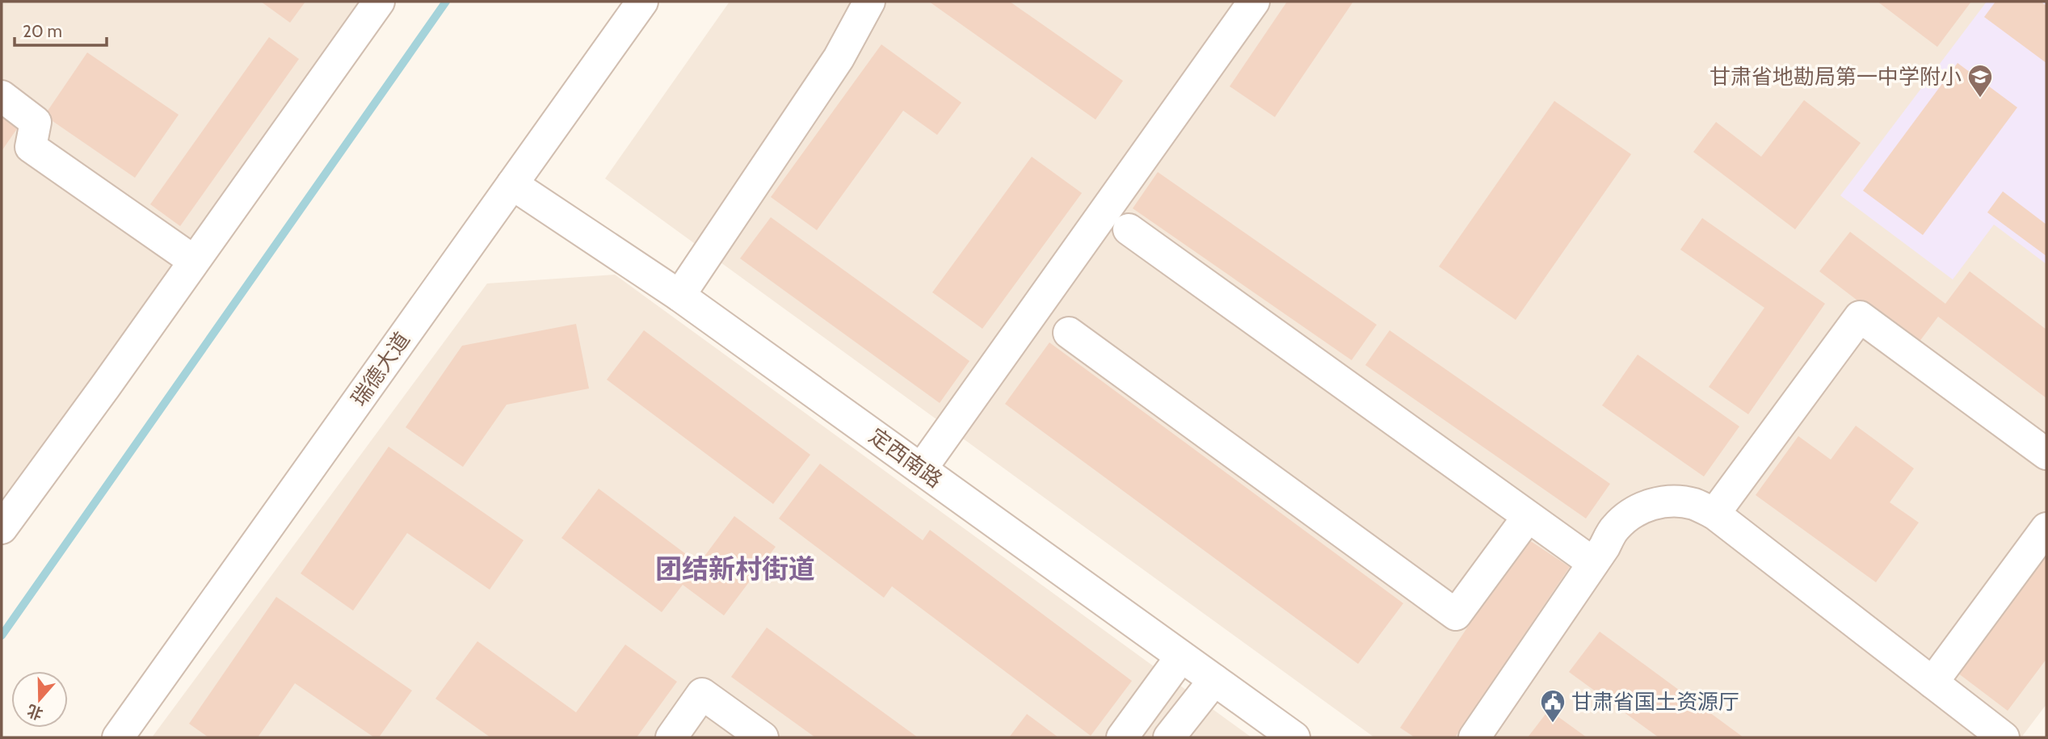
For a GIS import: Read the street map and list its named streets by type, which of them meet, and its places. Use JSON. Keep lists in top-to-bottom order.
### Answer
{
  "streets": {
    "street": ["瑞德大道", "定西南路"]
  },
  "crossings": [
    ["瑞德大道", "定西南路"]
  ],
  "districts": ["团结新村街道"],
  "places": {
    "school or university": ["甘肃省地勘局第一中学附小"],
    "public building": ["甘肃省国土资源厅"]
  },
  "scale_bar": "20 m",
  "north": "bottom"
}
